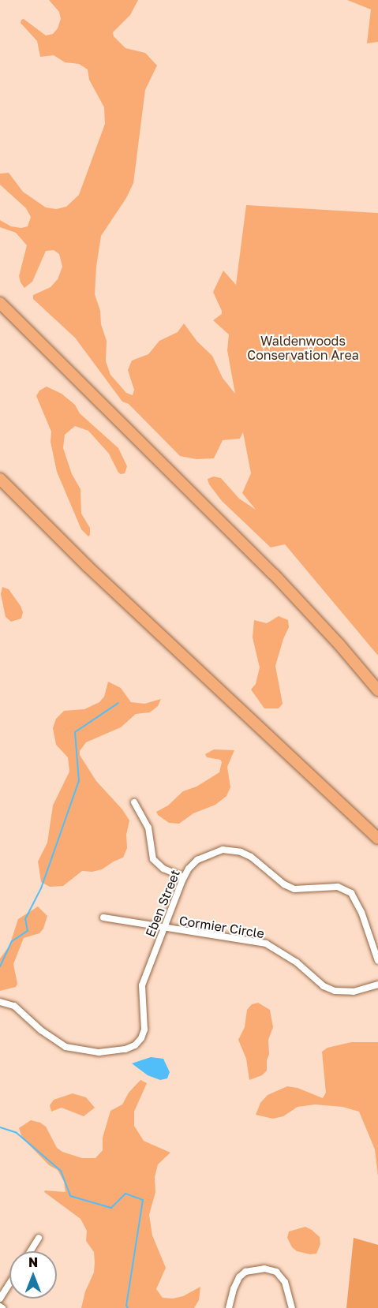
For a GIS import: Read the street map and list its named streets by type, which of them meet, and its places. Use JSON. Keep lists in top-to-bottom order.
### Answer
{
  "streets": {
    "street": ["Eben Street", "Cormier Circle"]
  },
  "crossings": [
    ["Eben Street", "Cormier Circle"]
  ],
  "parks": ["Waldenwoods Conservation Area"],
  "north": "top"
}
